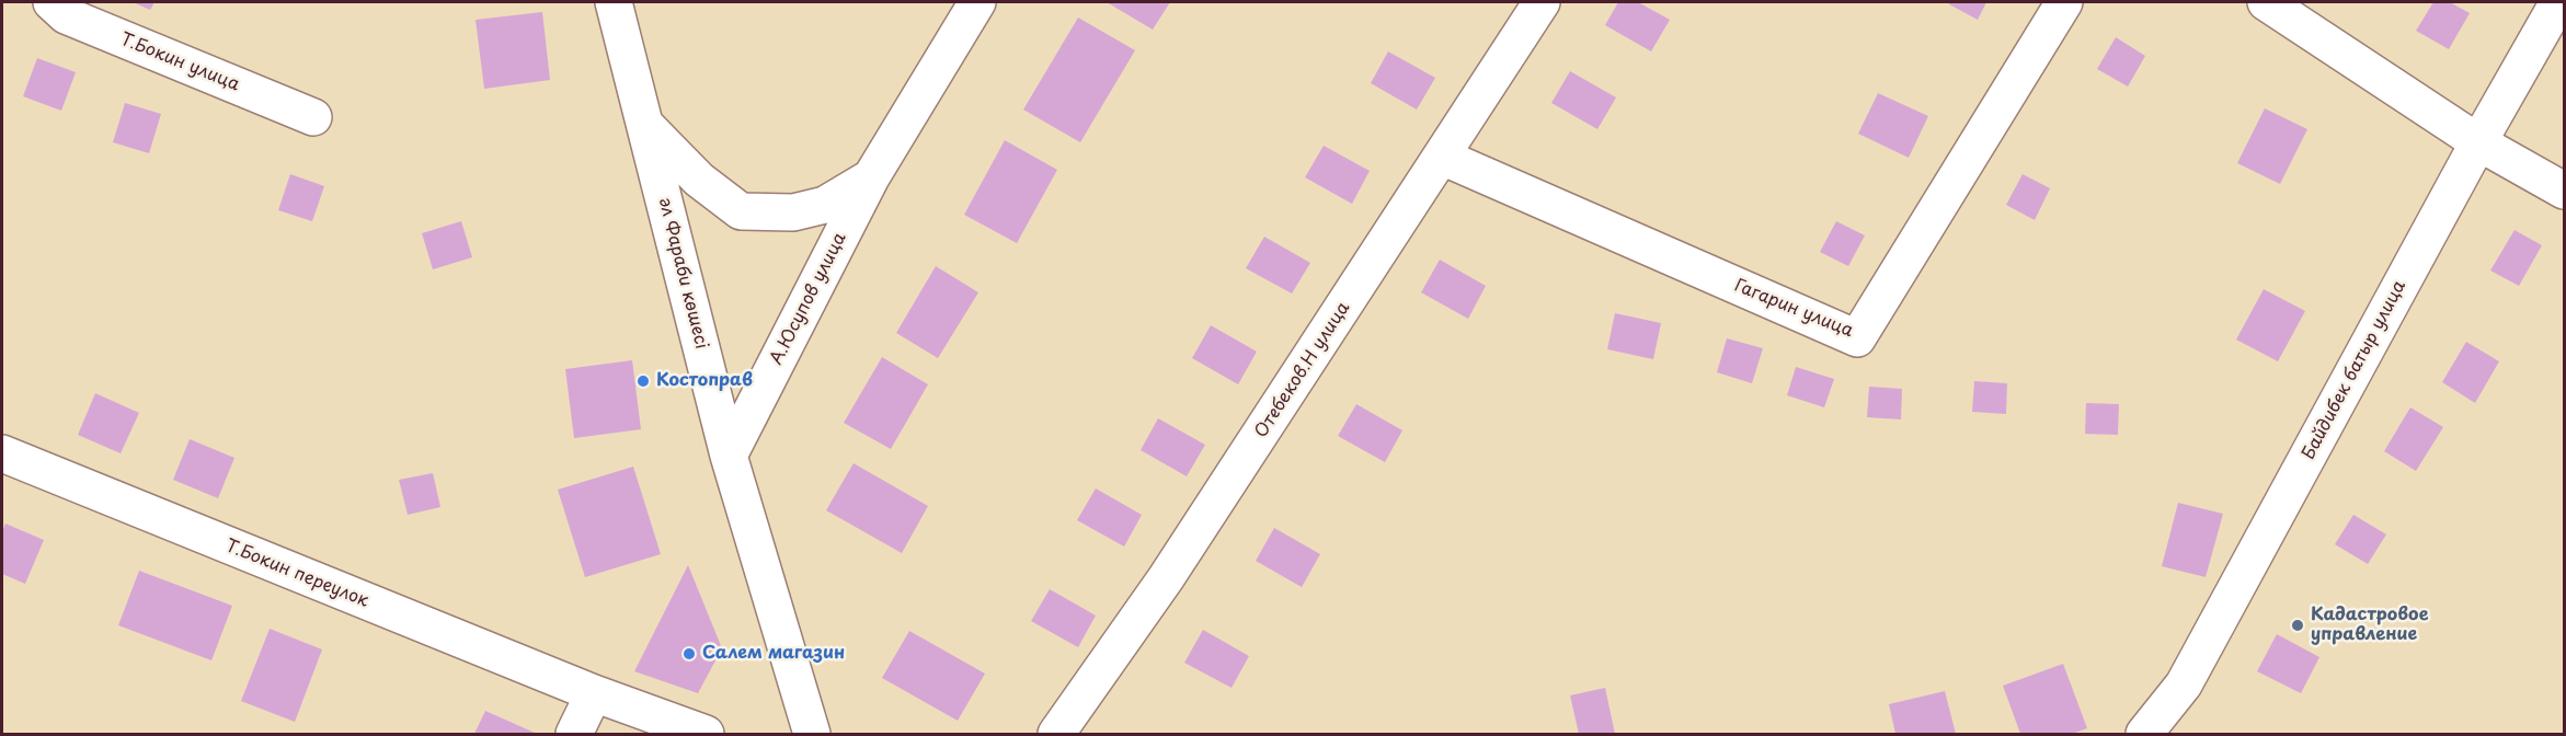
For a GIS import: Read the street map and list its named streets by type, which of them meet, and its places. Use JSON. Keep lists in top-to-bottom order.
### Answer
{
  "streets": {
    "street": [
      "Т.Бокин улица",
      "әл Фараби көшесі",
      "А.Юсупов улица",
      "Гагарин улица",
      "Отебеков.Н улица",
      "Байдибек батыр улица",
      "Т.Бокин переулок"
    ]
  },
  "crossings": [
    ["әл Фараби көшесі", "А.Юсупов улица"],
    ["Гагарин улица", "Отебеков.Н улица"]
  ],
  "places": ["Костоправ", "Кадастровое управление", "Салем магазин"]
}
